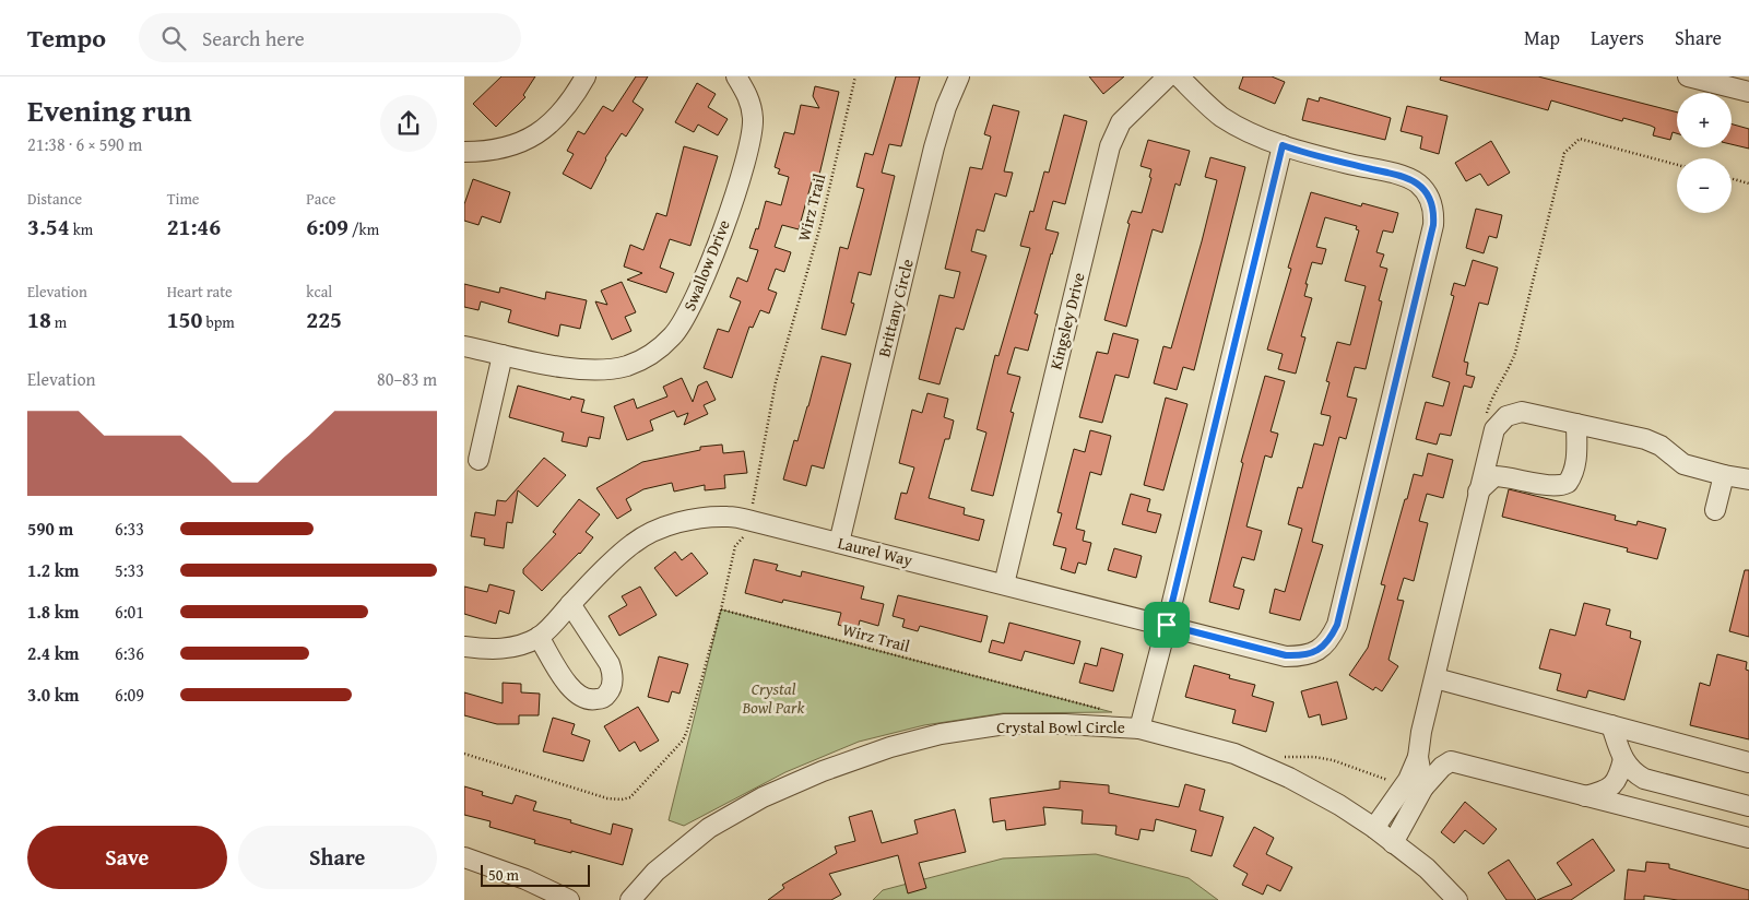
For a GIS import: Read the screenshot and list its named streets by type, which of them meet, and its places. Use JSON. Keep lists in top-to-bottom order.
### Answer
{
  "streets": {
    "street": [
      "Swallow Drive",
      "Brittany Circle",
      "Kingsley Drive",
      "Laurel Way",
      "Crystal Bowl Circle"
    ],
    "path": ["Wirz Trail"]
  },
  "crossings": [
    ["Brittany Circle", "Laurel Way"],
    ["Kingsley Drive", "Laurel Way"]
  ],
  "parks": ["Crystal Bowl Park"],
  "scale_bar": "50 m",
  "page": {
    "header": "Tempo",
    "search": "Search here",
    "nav": ["Map", "Layers", "Share"],
    "heading": ["Evening run", "21:38 · 6 × 590 m"],
    "map_buttons": ["+", "−"],
    "stats": [
      ["Distance", "3.54 km"],
      ["Time", "21:46"],
      ["Pace", "6:09 /km"],
      ["Elevation", "18 m"],
      ["Heart rate", "150 bpm"],
      ["kcal", "225"]
    ],
    "chart": ["Elevation", "80–83 m"],
    "list": [
      {
        "name": "590 m",
        "note": "6:33"
      },
      {
        "name": "1.2 km",
        "note": "5:33"
      },
      {
        "name": "1.8 km",
        "note": "6:01"
      },
      {
        "name": "2.4 km",
        "note": "6:36"
      },
      {
        "name": "3.0 km",
        "note": "6:09"
      }
    ],
    "buttons": ["Save", "Share"],
    "scale": "50 m"
  }
}
